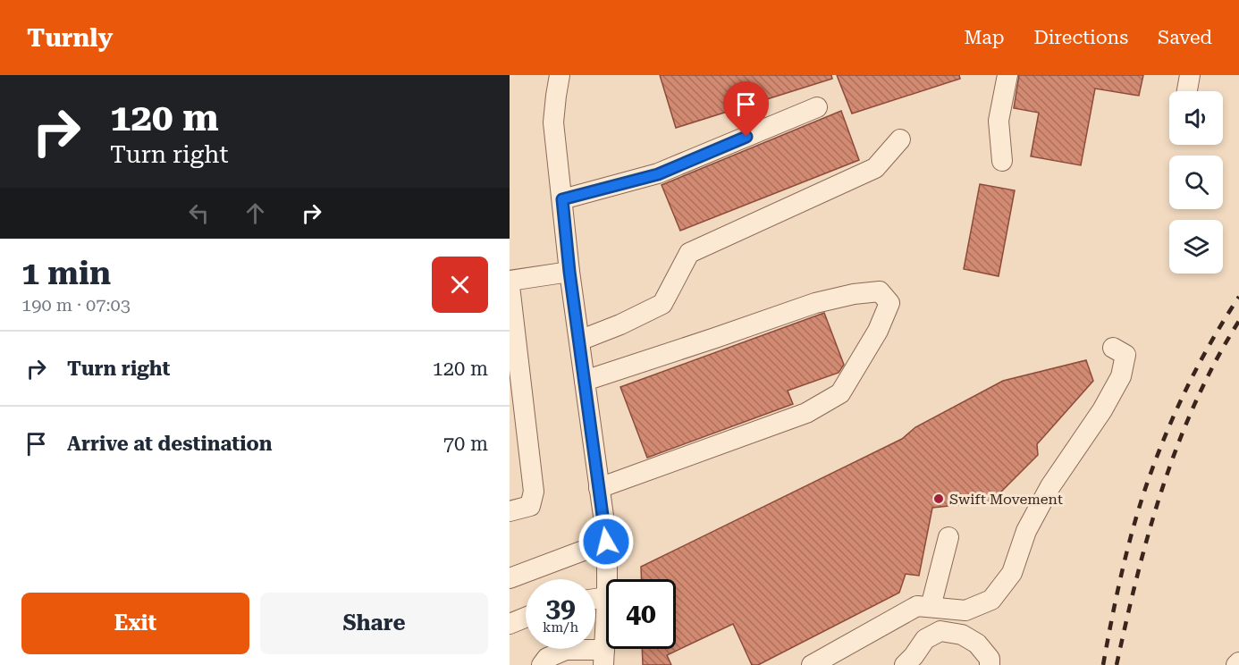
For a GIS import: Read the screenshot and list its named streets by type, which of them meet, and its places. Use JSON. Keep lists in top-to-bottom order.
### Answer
{
  "places": ["Swift Movement"],
  "page": {
    "header": "Turnly",
    "nav": ["Map", "Directions", "Saved"],
    "turn": ["120 m", "Turn right"],
    "heading": ["1 min", "190 m · 07:03"],
    "list": [
      {
        "name": "Turn right",
        "value": "120 m"
      },
      {
        "name": "Arrive at destination",
        "value": "70 m"
      }
    ],
    "speed": "39 km/h",
    "limit": "40",
    "buttons": ["Exit", "Share"]
  }
}
